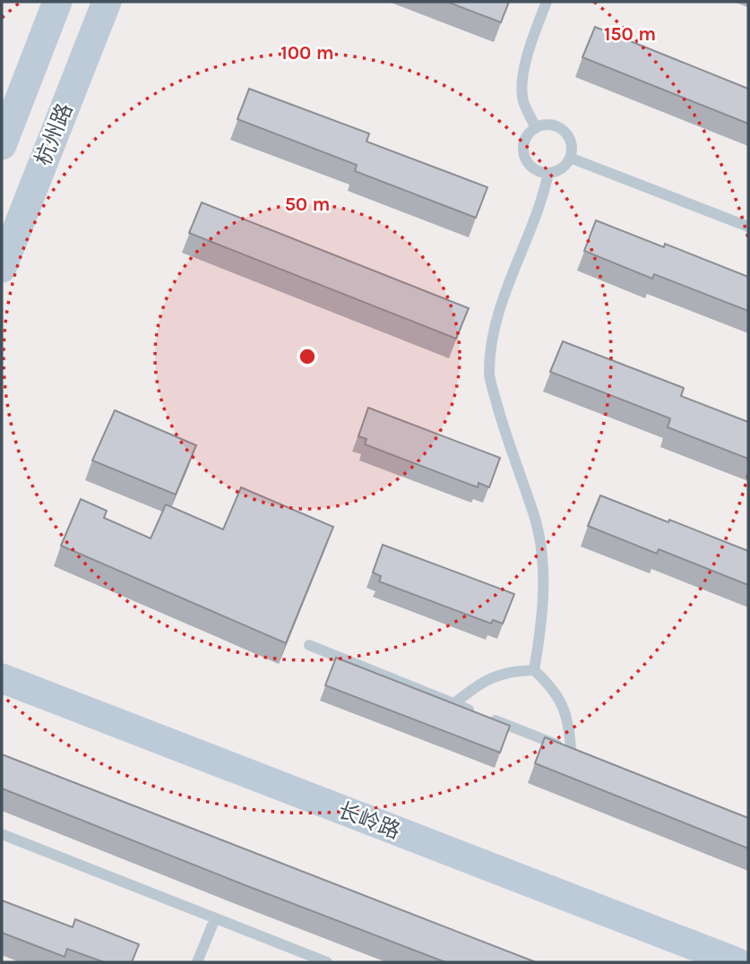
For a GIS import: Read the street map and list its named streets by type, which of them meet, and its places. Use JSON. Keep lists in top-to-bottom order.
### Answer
{
  "streets": {
    "street": ["杭州路", "长岭路"]
  },
  "rings": ["150 m", "100 m", "50 m"]
}
